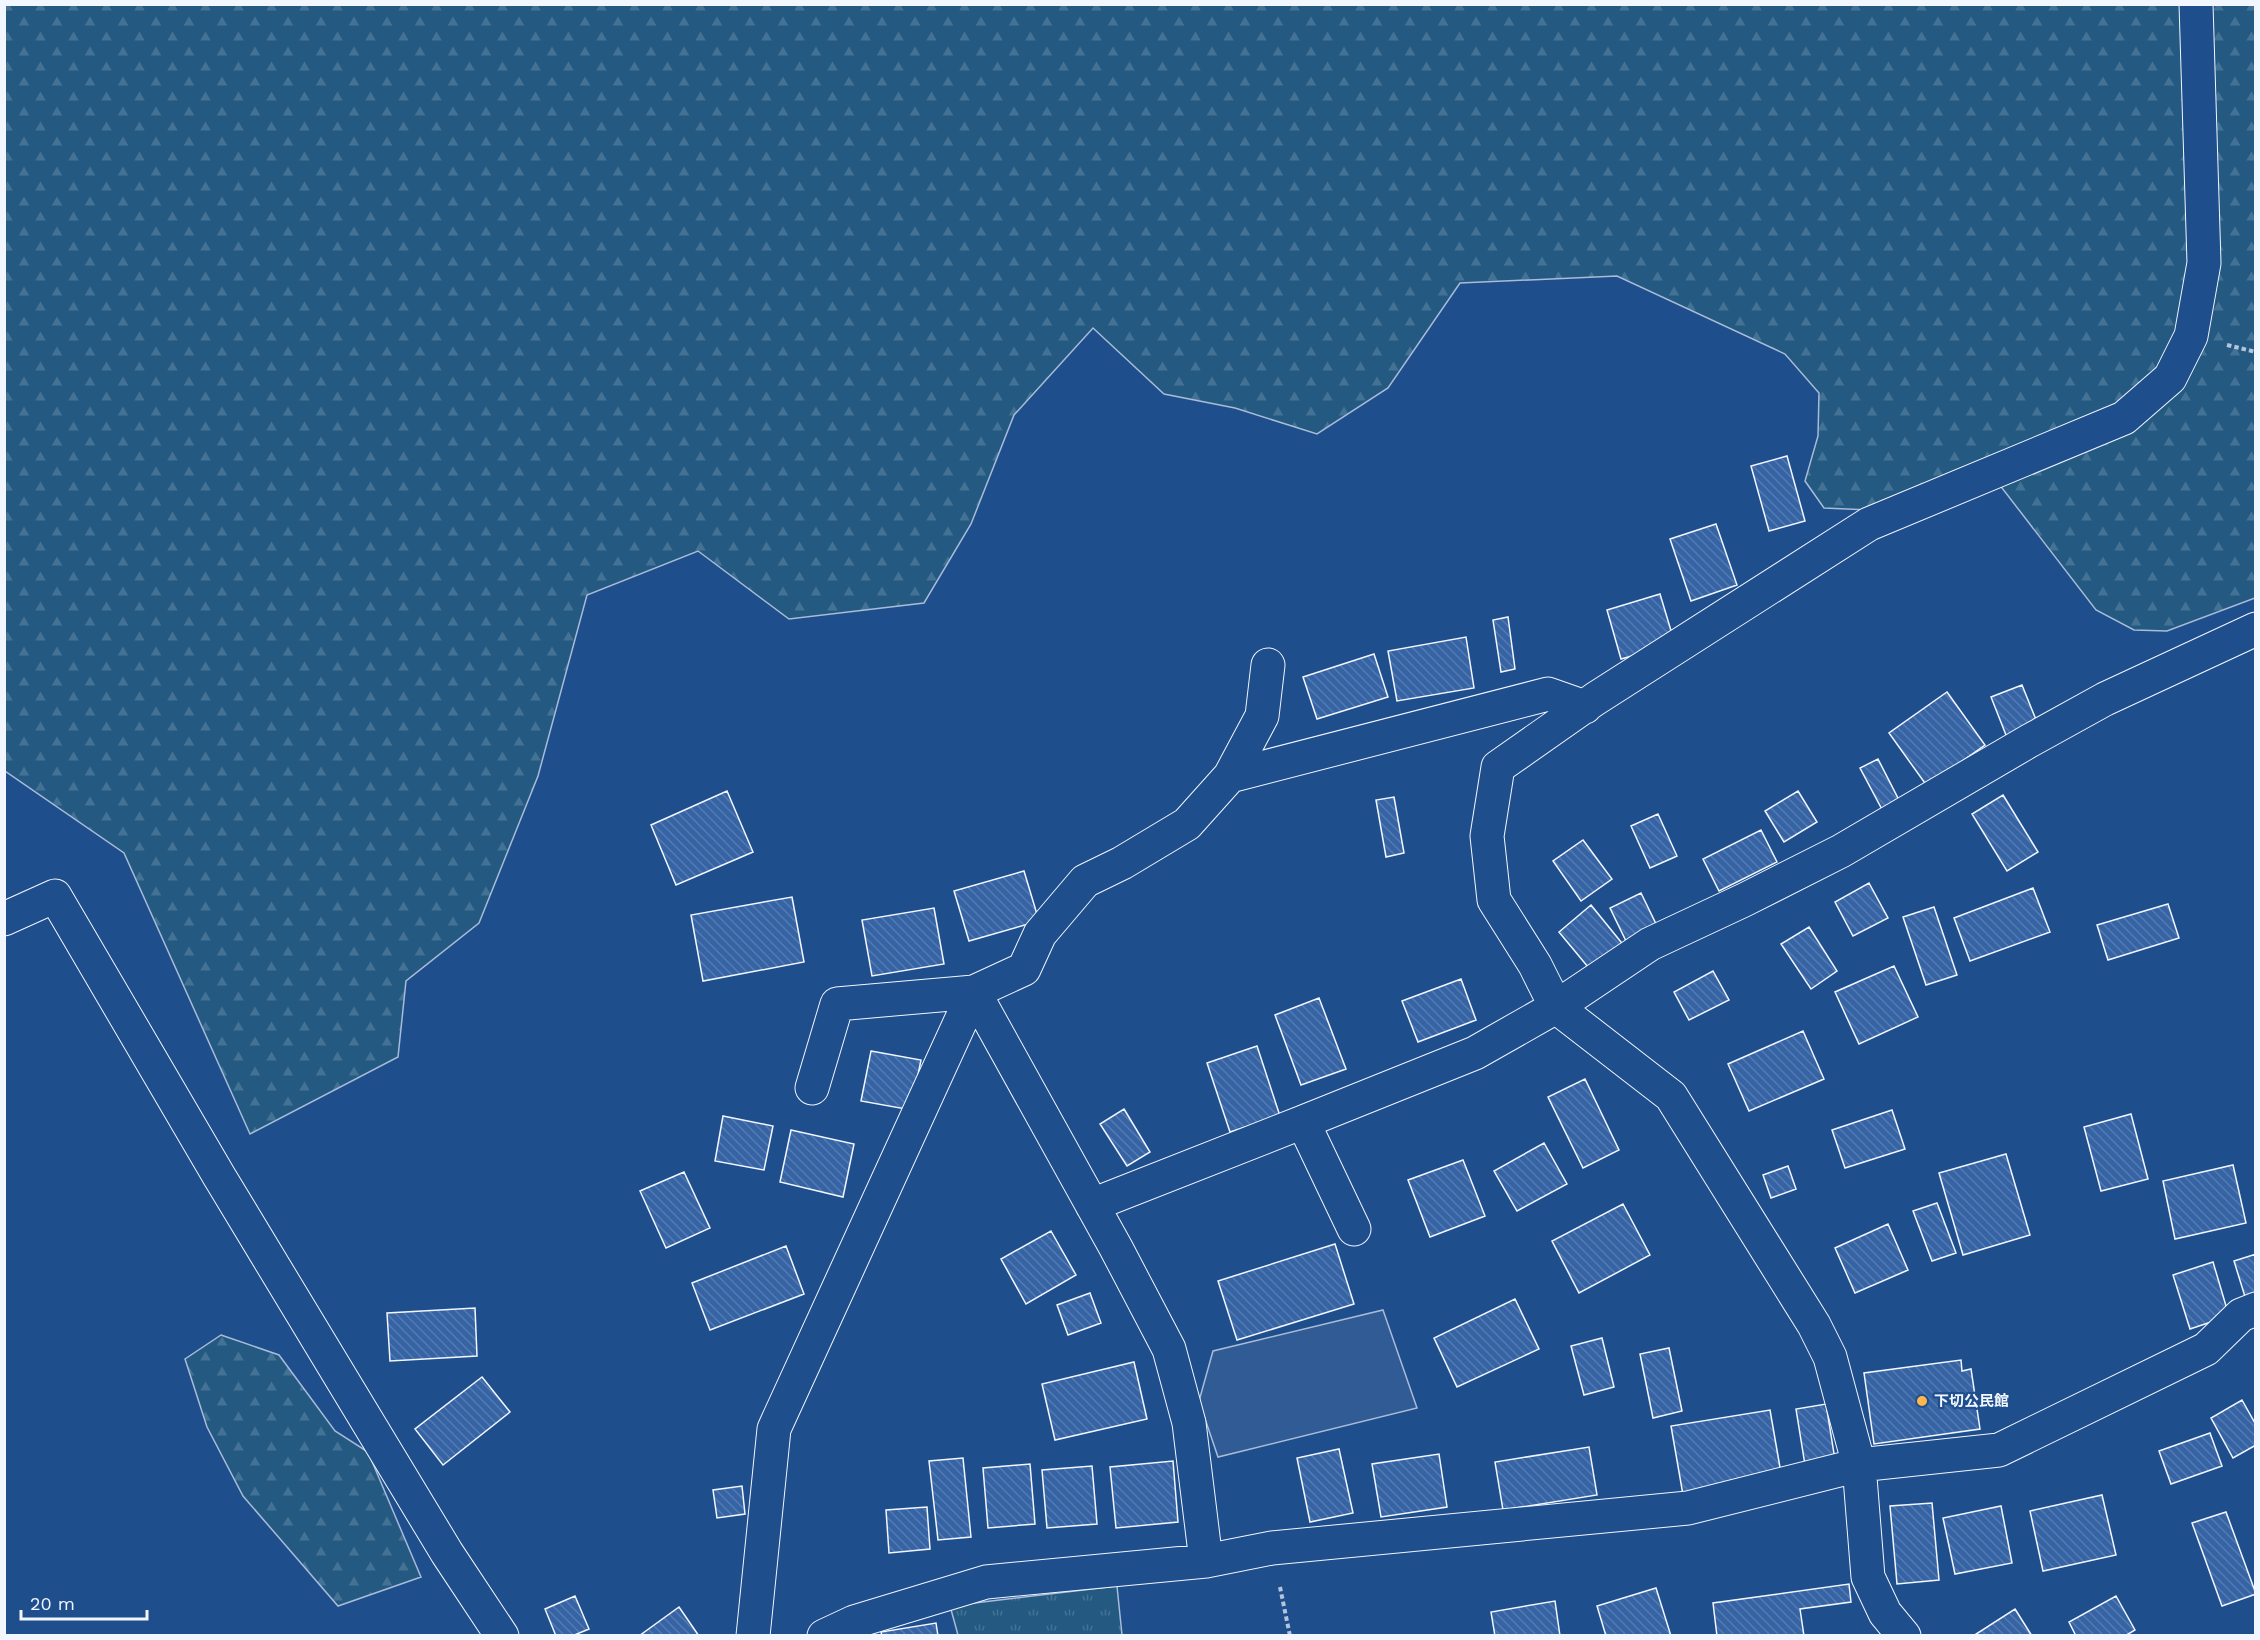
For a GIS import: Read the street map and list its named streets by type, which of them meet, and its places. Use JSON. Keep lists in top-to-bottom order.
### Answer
{
  "places": ["下切公民館"],
  "scale_bar": "20 m"
}
